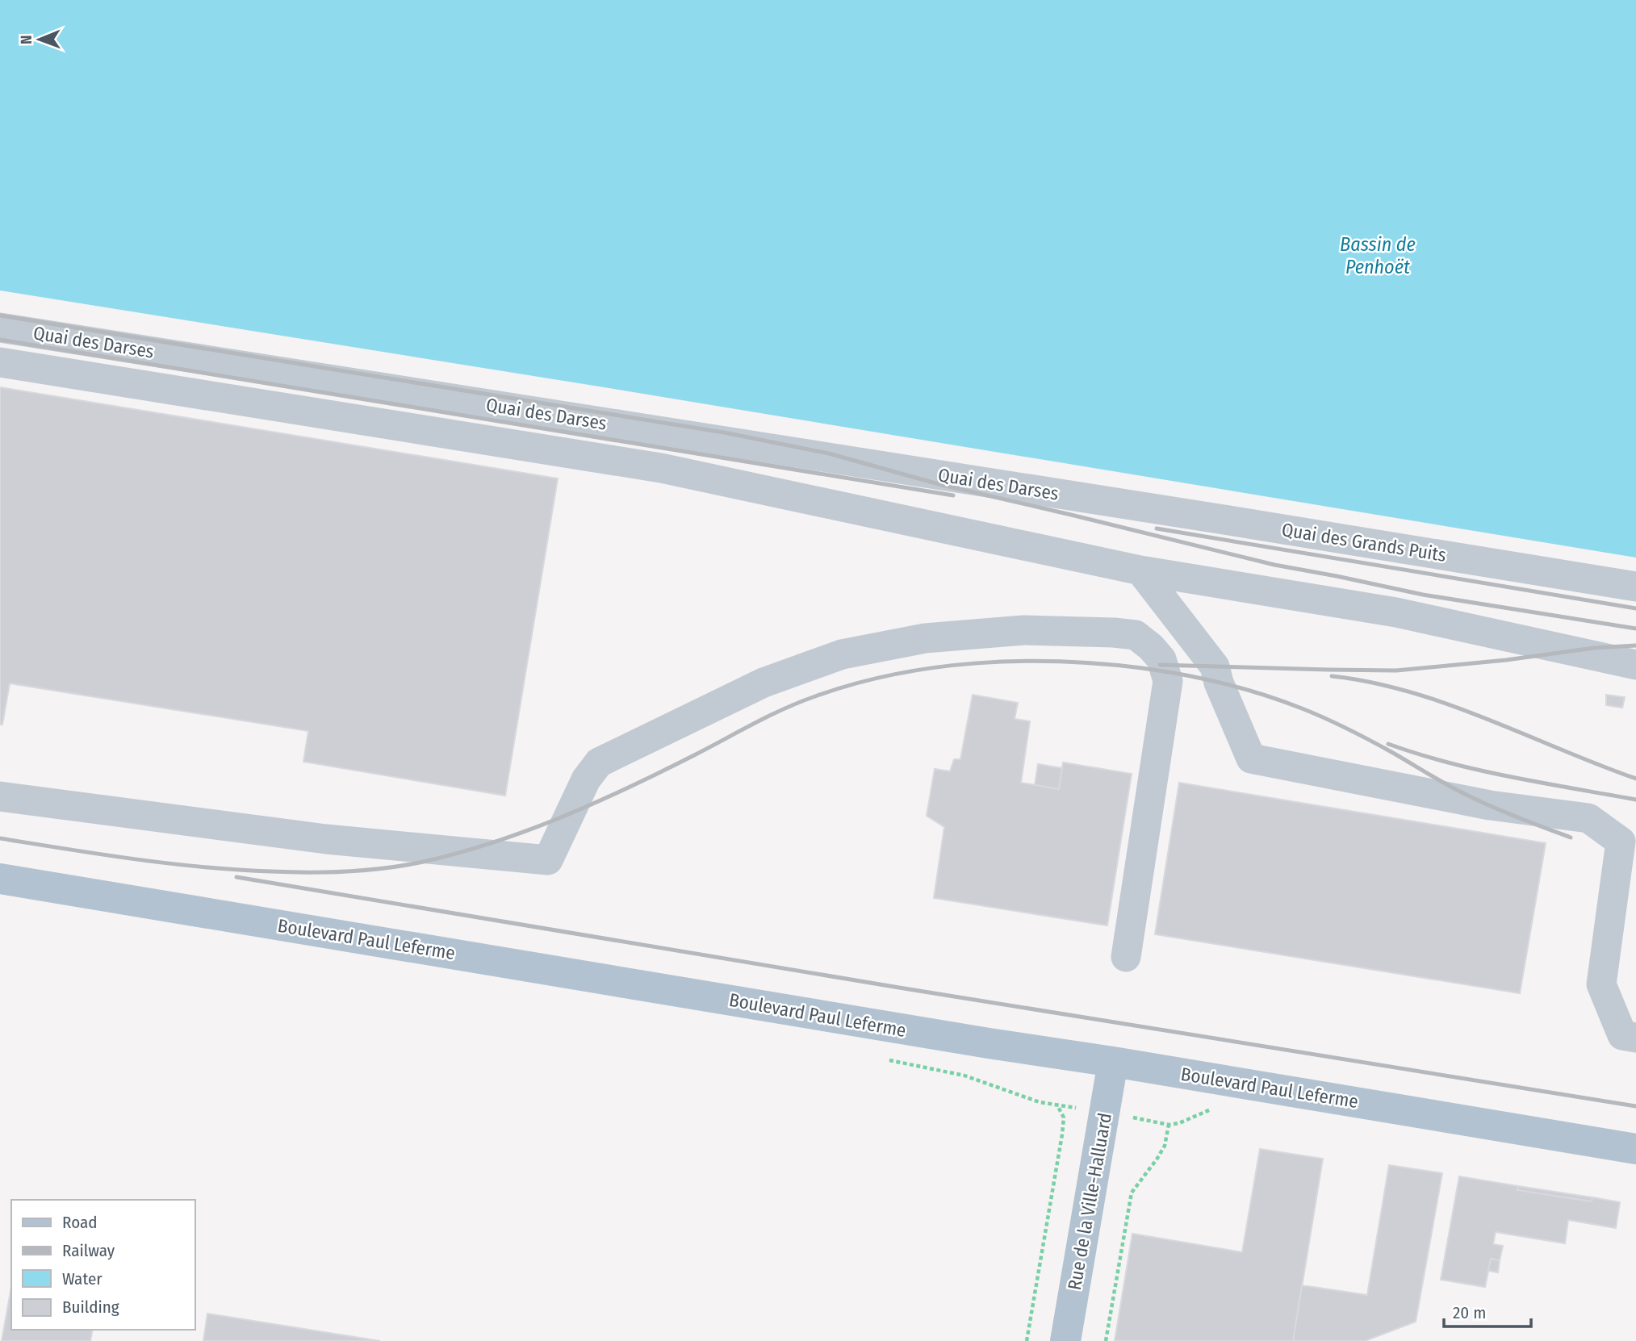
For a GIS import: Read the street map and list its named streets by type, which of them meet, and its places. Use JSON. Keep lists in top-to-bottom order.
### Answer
{
  "streets": {
    "main road": ["Boulevard Paul Leferme", "Rue de la Ville-Halluard"],
    "lane": ["Quai des Darses", "Quai des Grands Puits"]
  },
  "crossings": [
    ["Quai des Darses", "Quai des Grands Puits"],
    ["Boulevard Paul Leferme", "Rue de la Ville-Halluard"]
  ],
  "water": ["Bassin de Penhoët"],
  "legend": [
    "Road",
    "Railway",
    "Water",
    "Building"
  ],
  "scale_bar": "20 m",
  "north": "left"
}
